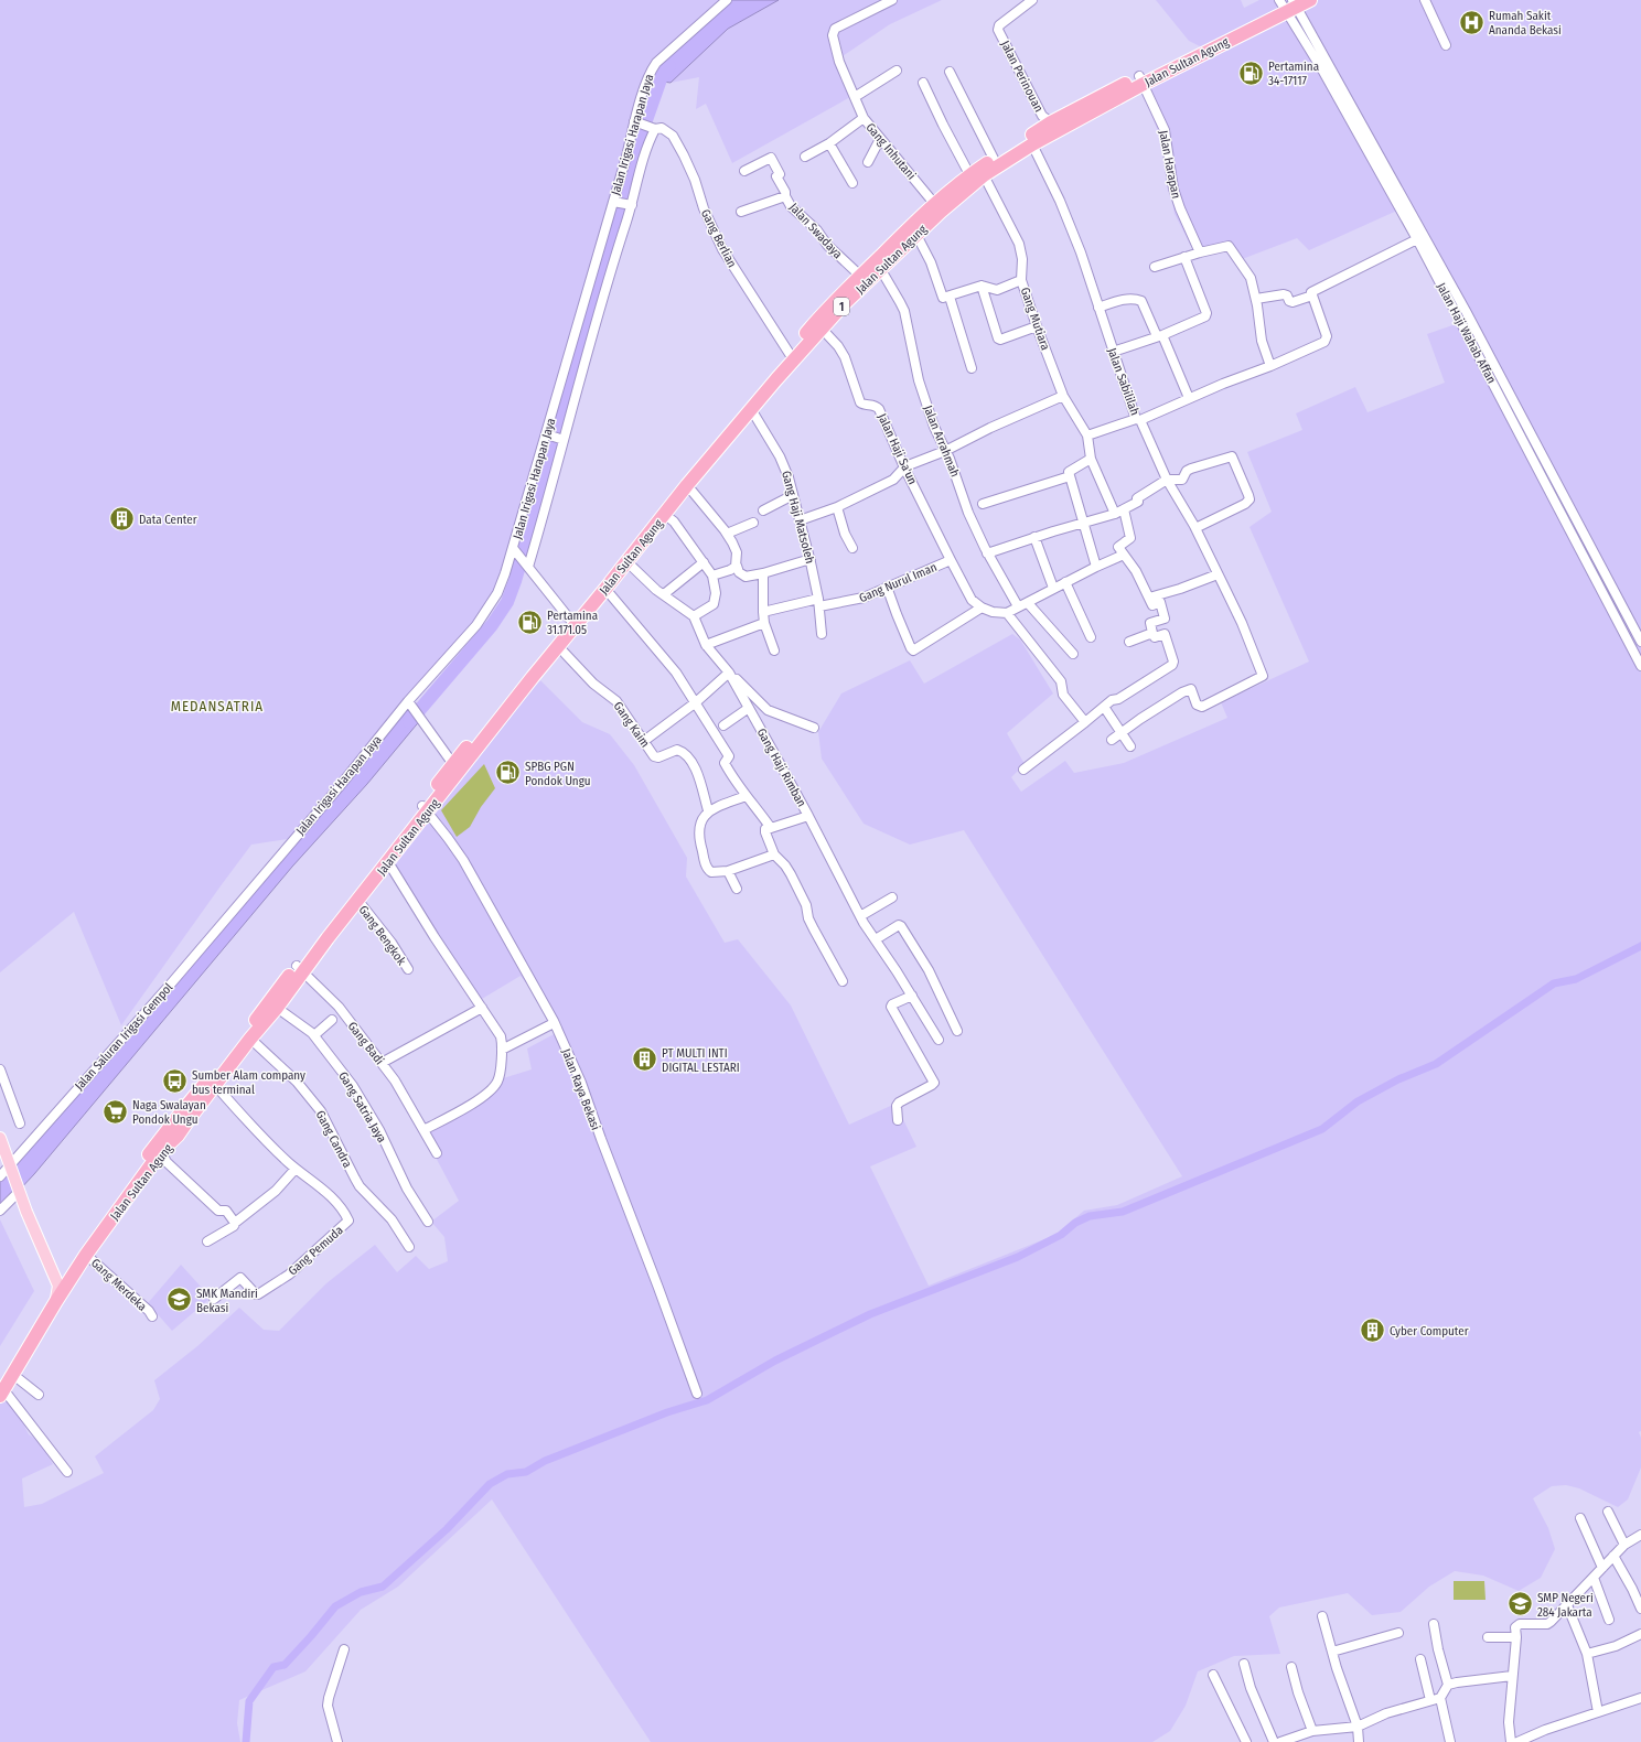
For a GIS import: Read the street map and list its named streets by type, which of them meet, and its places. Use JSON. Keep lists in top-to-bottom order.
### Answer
{
  "streets": {
    "highway": ["Jalan Sultan Agung", "1"],
    "street": [
      "Jalan Perinouan",
      "Jalan Irigasi Harapan Jaya",
      "Gang Inhutani",
      "Jalan Harapan",
      "Jalan Swadaya",
      "Gang Berlian",
      "Gang Mutiara",
      "Jalan Haji Wahab Affan",
      "Jalan Sabililah",
      "Jalan Arrahmah",
      "Jalan Haji Sa'un",
      "Gang Haji Matsoleh",
      "Gang Nurul Iman",
      "Gang Kaim",
      "Gang Haji Rimban",
      "Gang Bengkok",
      "Jalan Saluran Irigasi Gempol",
      "Gang Badi",
      "Jalan Raya Bekasi",
      "Gang Satria Jaya",
      "Gang Candra",
      "Gang Pemuda",
      "Gang Merdeka"
    ]
  },
  "crossings": [
    ["Jalan Sultan Agung", "Jalan Perinouan"],
    ["Jalan Sultan Agung", "Gang Inhutani"],
    ["Jalan Sultan Agung", "Jalan Harapan"],
    ["Jalan Sultan Agung", "Jalan Swadaya"],
    ["Jalan Sultan Agung", "Gang Berlian"],
    ["Jalan Sultan Agung", "Gang Mutiara"],
    ["Jalan Sultan Agung", "Jalan Haji Wahab Affan"],
    ["Jalan Sultan Agung", "Jalan Sabililah"],
    ["Jalan Sultan Agung", "Jalan Arrahmah"],
    ["Jalan Sultan Agung", "Jalan Haji Sa'un"],
    ["Jalan Sultan Agung", "Gang Haji Matsoleh"],
    ["Jalan Sultan Agung", "Gang Kaim"],
    ["Jalan Sultan Agung", "Gang Bengkok"],
    ["Jalan Sultan Agung", "Gang Badi"],
    ["Jalan Sultan Agung", "Jalan Raya Bekasi"],
    ["Jalan Sultan Agung", "Gang Satria Jaya"],
    ["Jalan Sultan Agung", "Gang Candra"],
    ["Jalan Sultan Agung", "Gang Pemuda"],
    ["Jalan Sultan Agung", "Gang Merdeka"],
    ["Jalan Irigasi Harapan Jaya", "Jalan Saluran Irigasi Gempol"],
    ["Jalan Haji Sa'un", "Gang Nurul Iman"],
    ["Gang Haji Matsoleh", "Gang Nurul Iman"]
  ],
  "districts": ["MEDANSATRIA"],
  "places": {
    "hospital": ["Rumah Sakit Ananda Bekasi"],
    "fuel station": ["Pertamina 34-17117", "Pertamina 31.171.05", "SPBG PGN Pondok Ungu"],
    "building": ["Data Center", "PT MULTI INTI DIGITAL LESTARI", "Cyber Computer"],
    "bus stop": ["Sumber Alam company bus terminal"],
    "supermarket": ["Naga Swalayan Pondok Ungu"],
    "school or university": ["SMK Mandiri Bekasi", "SMP Negeri 284 Jakarta"]
  }
}
